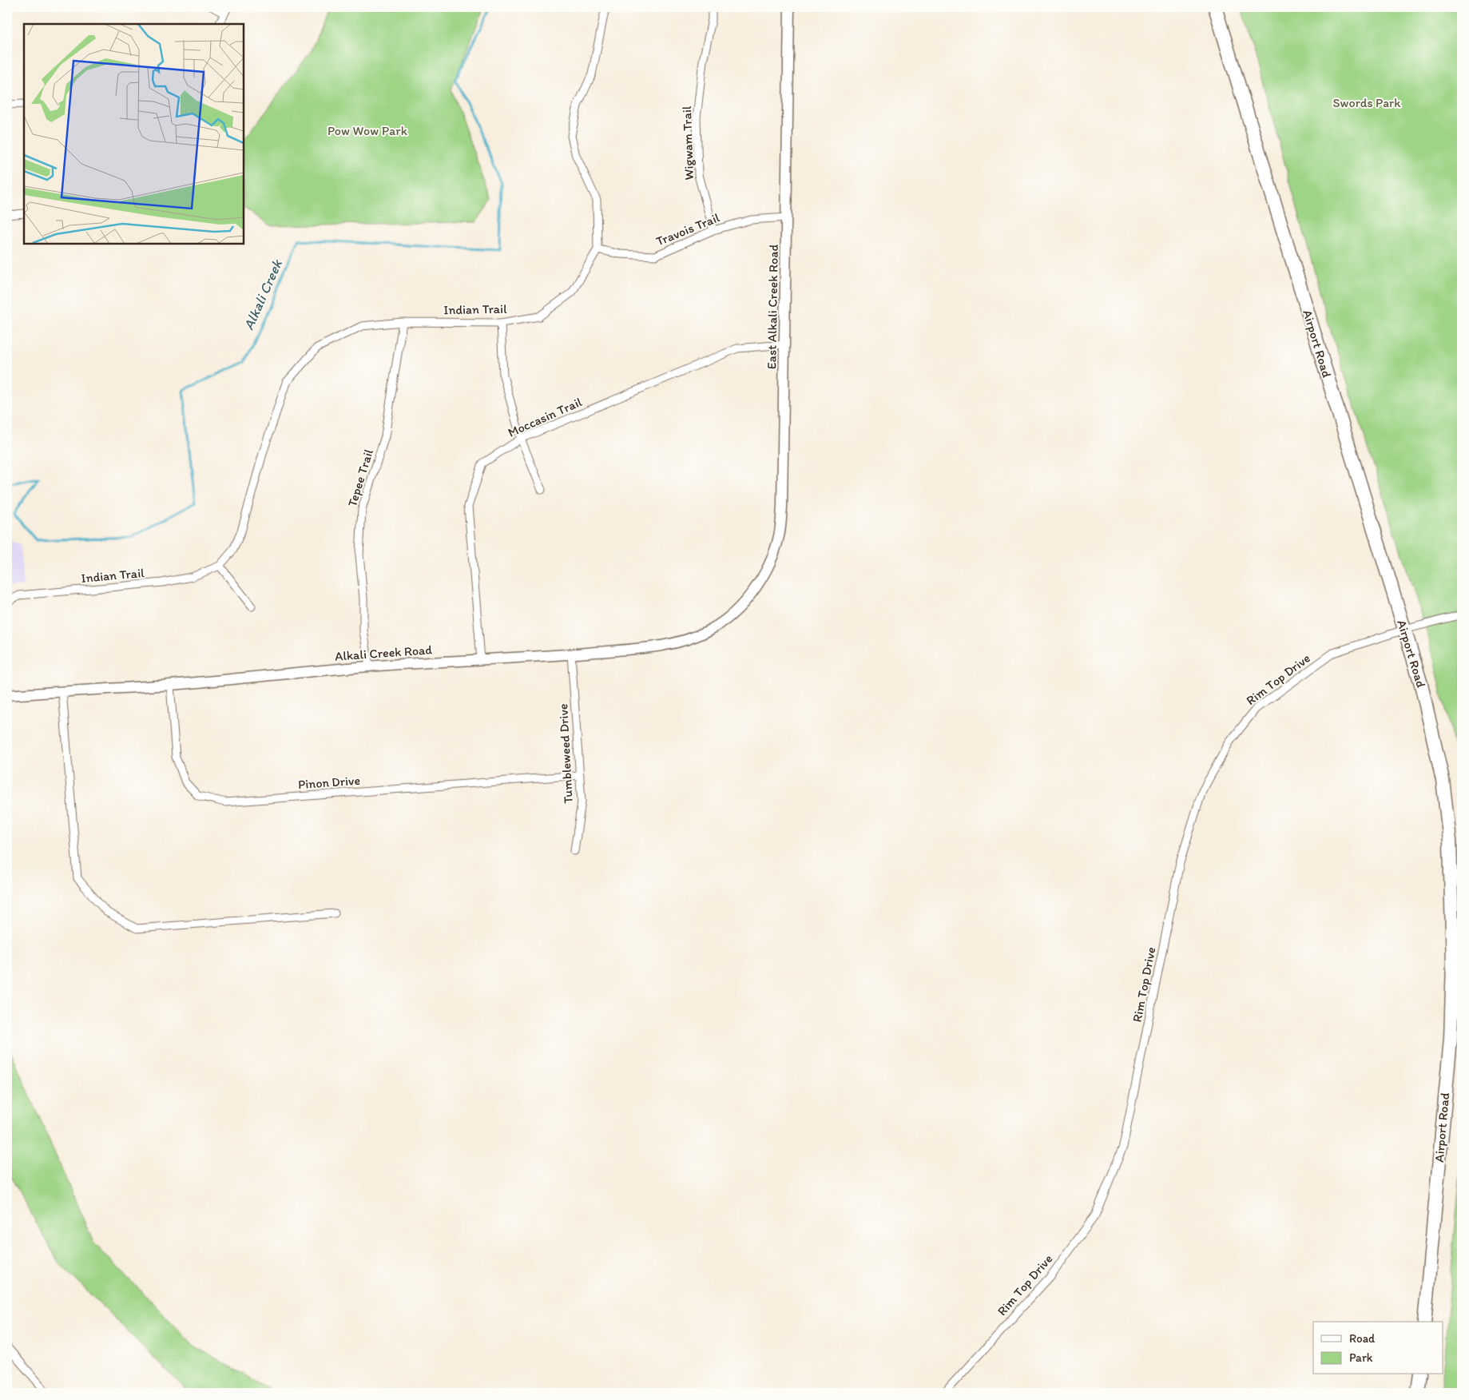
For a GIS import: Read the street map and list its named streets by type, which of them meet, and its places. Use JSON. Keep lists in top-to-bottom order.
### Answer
{
  "streets": {
    "highway": ["Airport Road"],
    "street": [
      "Wigwam Trail",
      "Travois Trail",
      "East Alkali Creek Road",
      "Indian Trail",
      "Moccasin Trail",
      "Tepee Trail",
      "Alkali Creek Road",
      "Rim Top Drive",
      "Tumbleweed Drive",
      "Pinon Drive"
    ]
  },
  "crossings": [
    ["Wigwam Trail", "Travois Trail"],
    ["Travois Trail", "East Alkali Creek Road"],
    ["Travois Trail", "Indian Trail"],
    ["East Alkali Creek Road", "Moccasin Trail"],
    ["East Alkali Creek Road", "Alkali Creek Road"],
    ["Indian Trail", "Tepee Trail"],
    ["Airport Road", "Rim Top Drive"],
    ["Moccasin Trail", "Alkali Creek Road"],
    ["Tepee Trail", "Alkali Creek Road"],
    ["Alkali Creek Road", "Tumbleweed Drive"],
    ["Alkali Creek Road", "Pinon Drive"],
    ["Tumbleweed Drive", "Pinon Drive"]
  ],
  "water": ["Alkali Creek"],
  "parks": ["Swords Park", "Pow Wow Park"],
  "legend": ["Road", "Park"]
}
